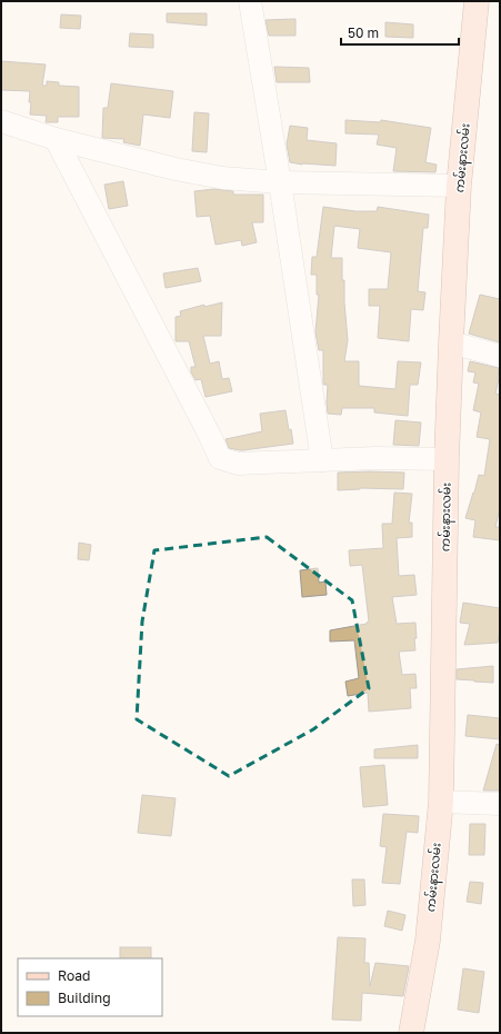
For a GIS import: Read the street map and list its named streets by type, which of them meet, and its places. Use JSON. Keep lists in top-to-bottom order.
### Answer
{
  "streets": {
    "main road": ["ကမ်းနားလမ်း"]
  },
  "legend": ["Road", "Building"],
  "scale_bar": "50 m"
}
